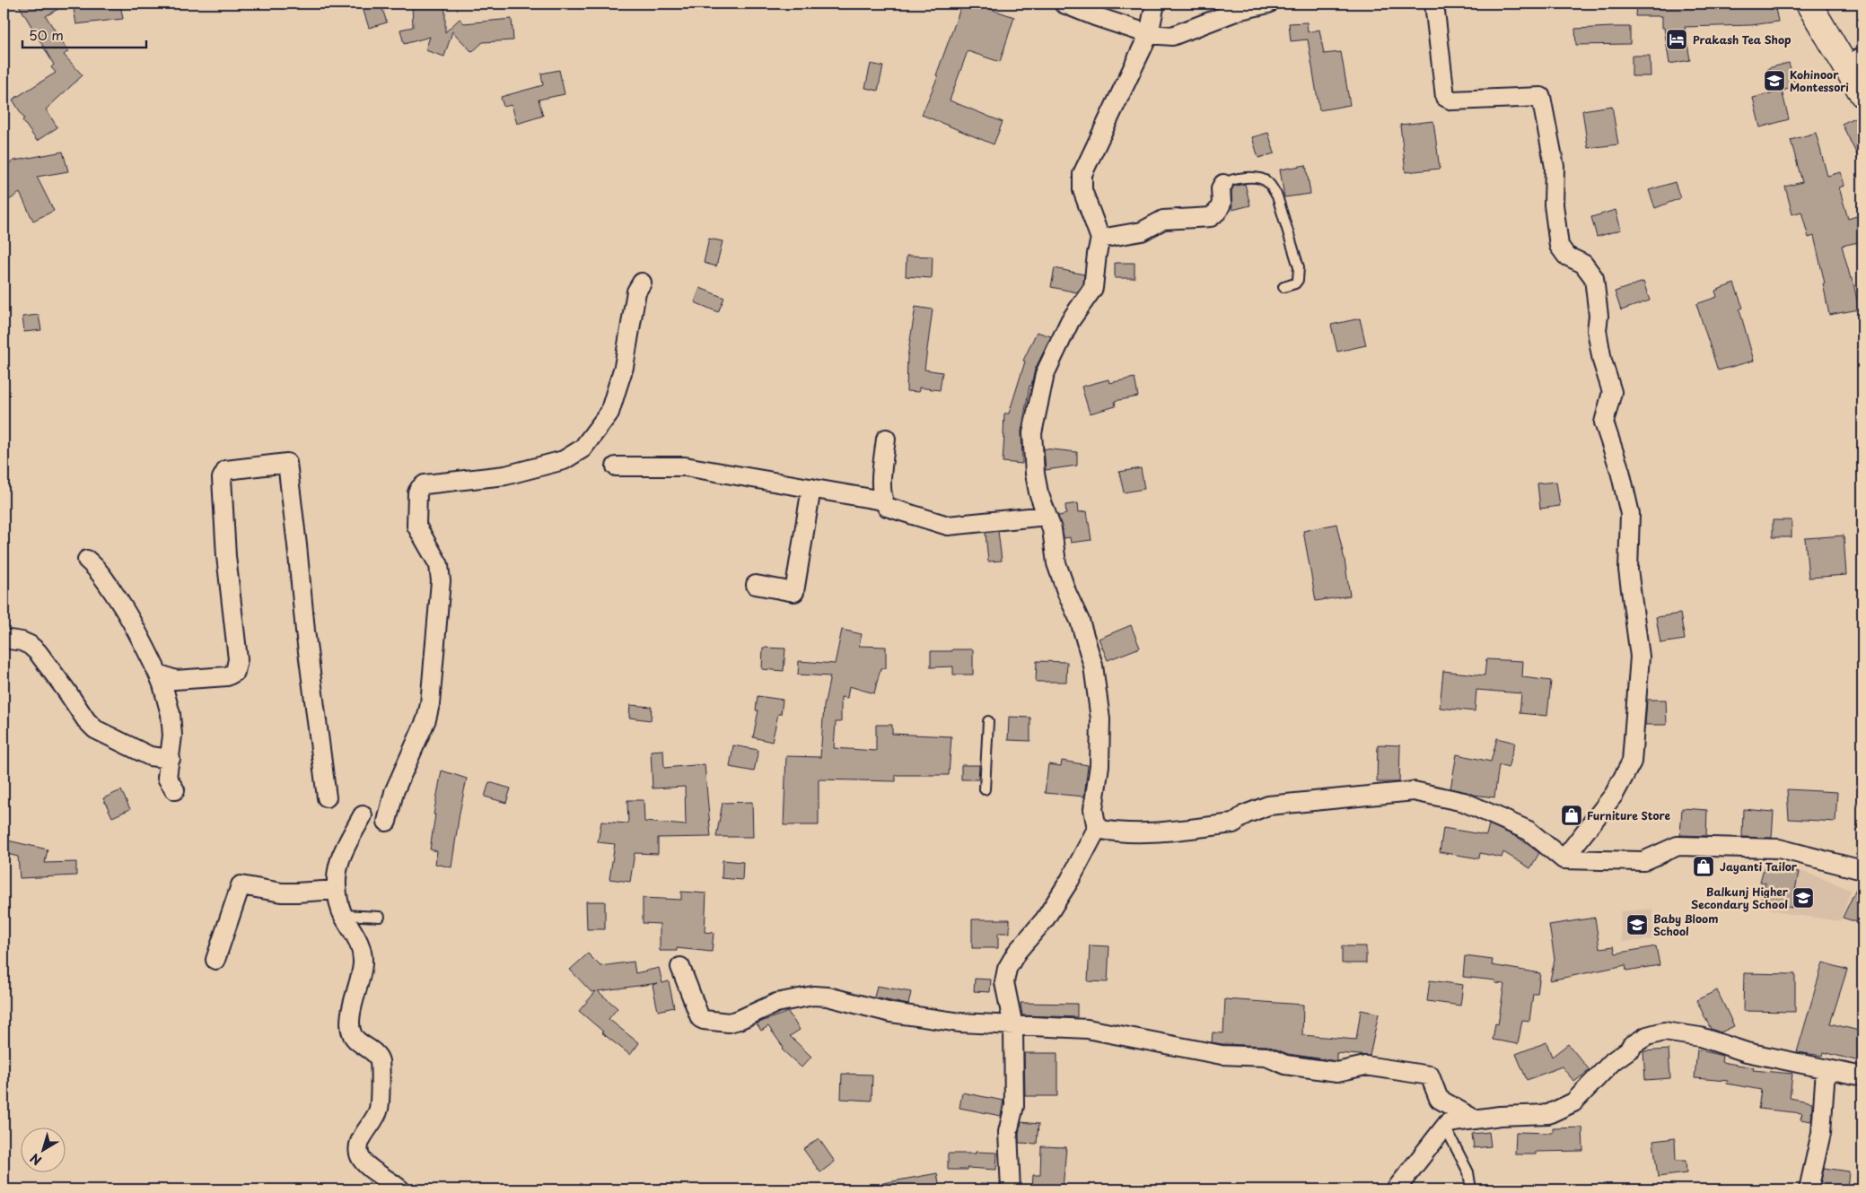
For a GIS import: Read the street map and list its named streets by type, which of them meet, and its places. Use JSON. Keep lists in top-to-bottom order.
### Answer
{
  "places": {
    "hotel": ["Prakash Tea Shop"],
    "school or university": ["Kohinoor Montessori", "Balkunj Higher Secondary School", "Baby Bloom School"],
    "shop": ["Furniture Store", "Jayanti Tailor"]
  },
  "scale_bar": "50 m",
  "north": "bottom left"
}
